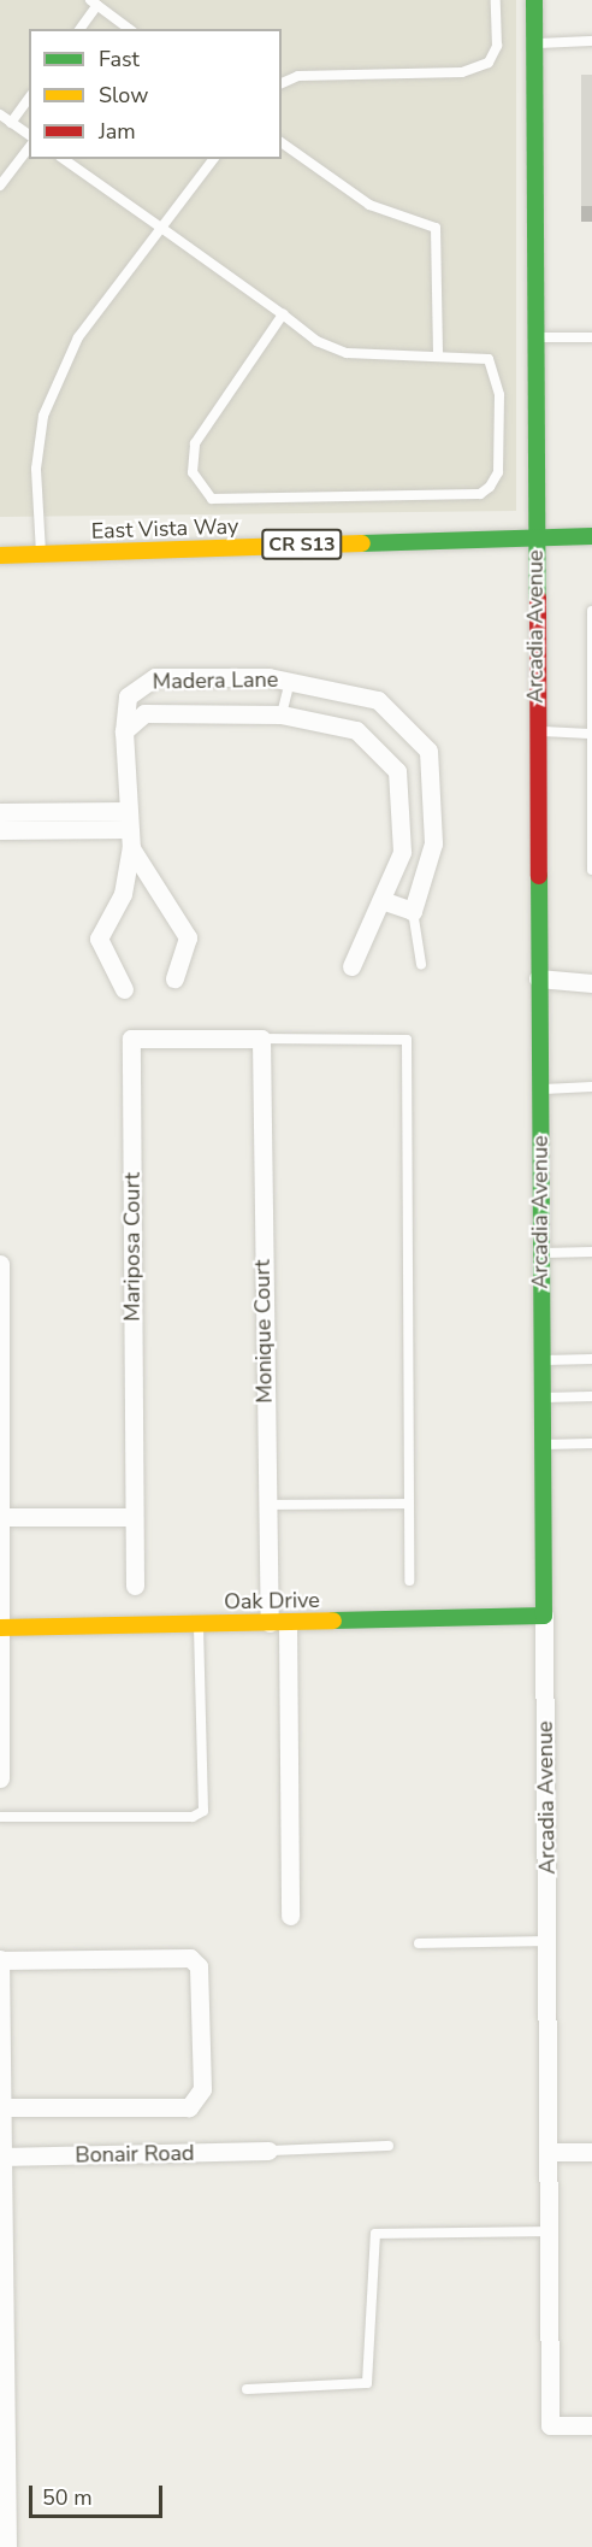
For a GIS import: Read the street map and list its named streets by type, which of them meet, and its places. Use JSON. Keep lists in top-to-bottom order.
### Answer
{
  "streets": {
    "street": [
      "East Vista Way",
      "CR S13",
      "Arcadia Avenue",
      "Madera Lane",
      "Mariposa Court",
      "Monique Court",
      "Oak Drive",
      "Bonair Road"
    ]
  },
  "crossings": [
    ["East Vista Way", "Arcadia Avenue"],
    ["Arcadia Avenue", "Oak Drive"],
    ["Mariposa Court", "Monique Court"],
    ["Monique Court", "Oak Drive"]
  ],
  "legend": ["Fast", "Slow", "Jam"],
  "scale_bar": "50 m"
}
